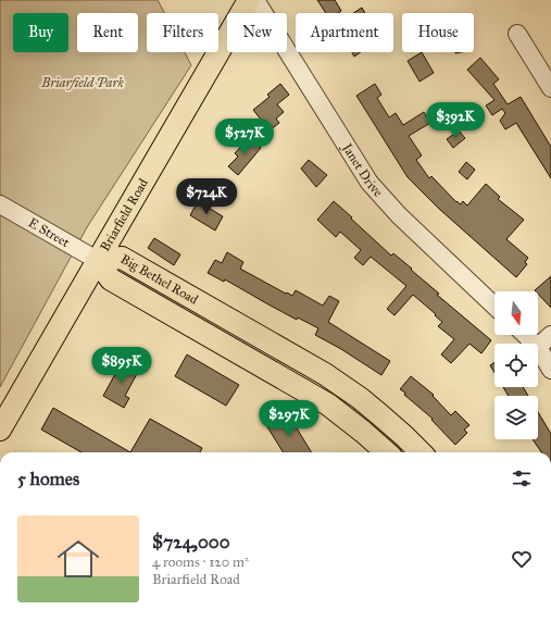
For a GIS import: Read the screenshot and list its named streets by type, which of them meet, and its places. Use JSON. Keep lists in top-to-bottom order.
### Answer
{
  "streets": {
    "main road": ["Briarfield Road", "Big Bethel Road"],
    "street": ["Janet Drive", "E Street"]
  },
  "crossings": [
    ["Briarfield Road", "E Street"],
    ["Briarfield Road", "Big Bethel Road"],
    ["E Street", "Big Bethel Road"]
  ],
  "parks": ["Briarfield Park"],
  "north": "bottom",
  "page": {
    "chip": [
      "Buy",
      "Rent",
      "Filters",
      "New",
      "Apartment",
      "House"
    ],
    "price": [
      "$392K",
      "$527K",
      "$724K",
      "$895K",
      "$297K"
    ],
    "heading": "5 homes",
    "list": [
      {
        "name": "$724,000",
        "note": "4 rooms · 120 m² · Briarfield Road"
      }
    ]
  }
}
